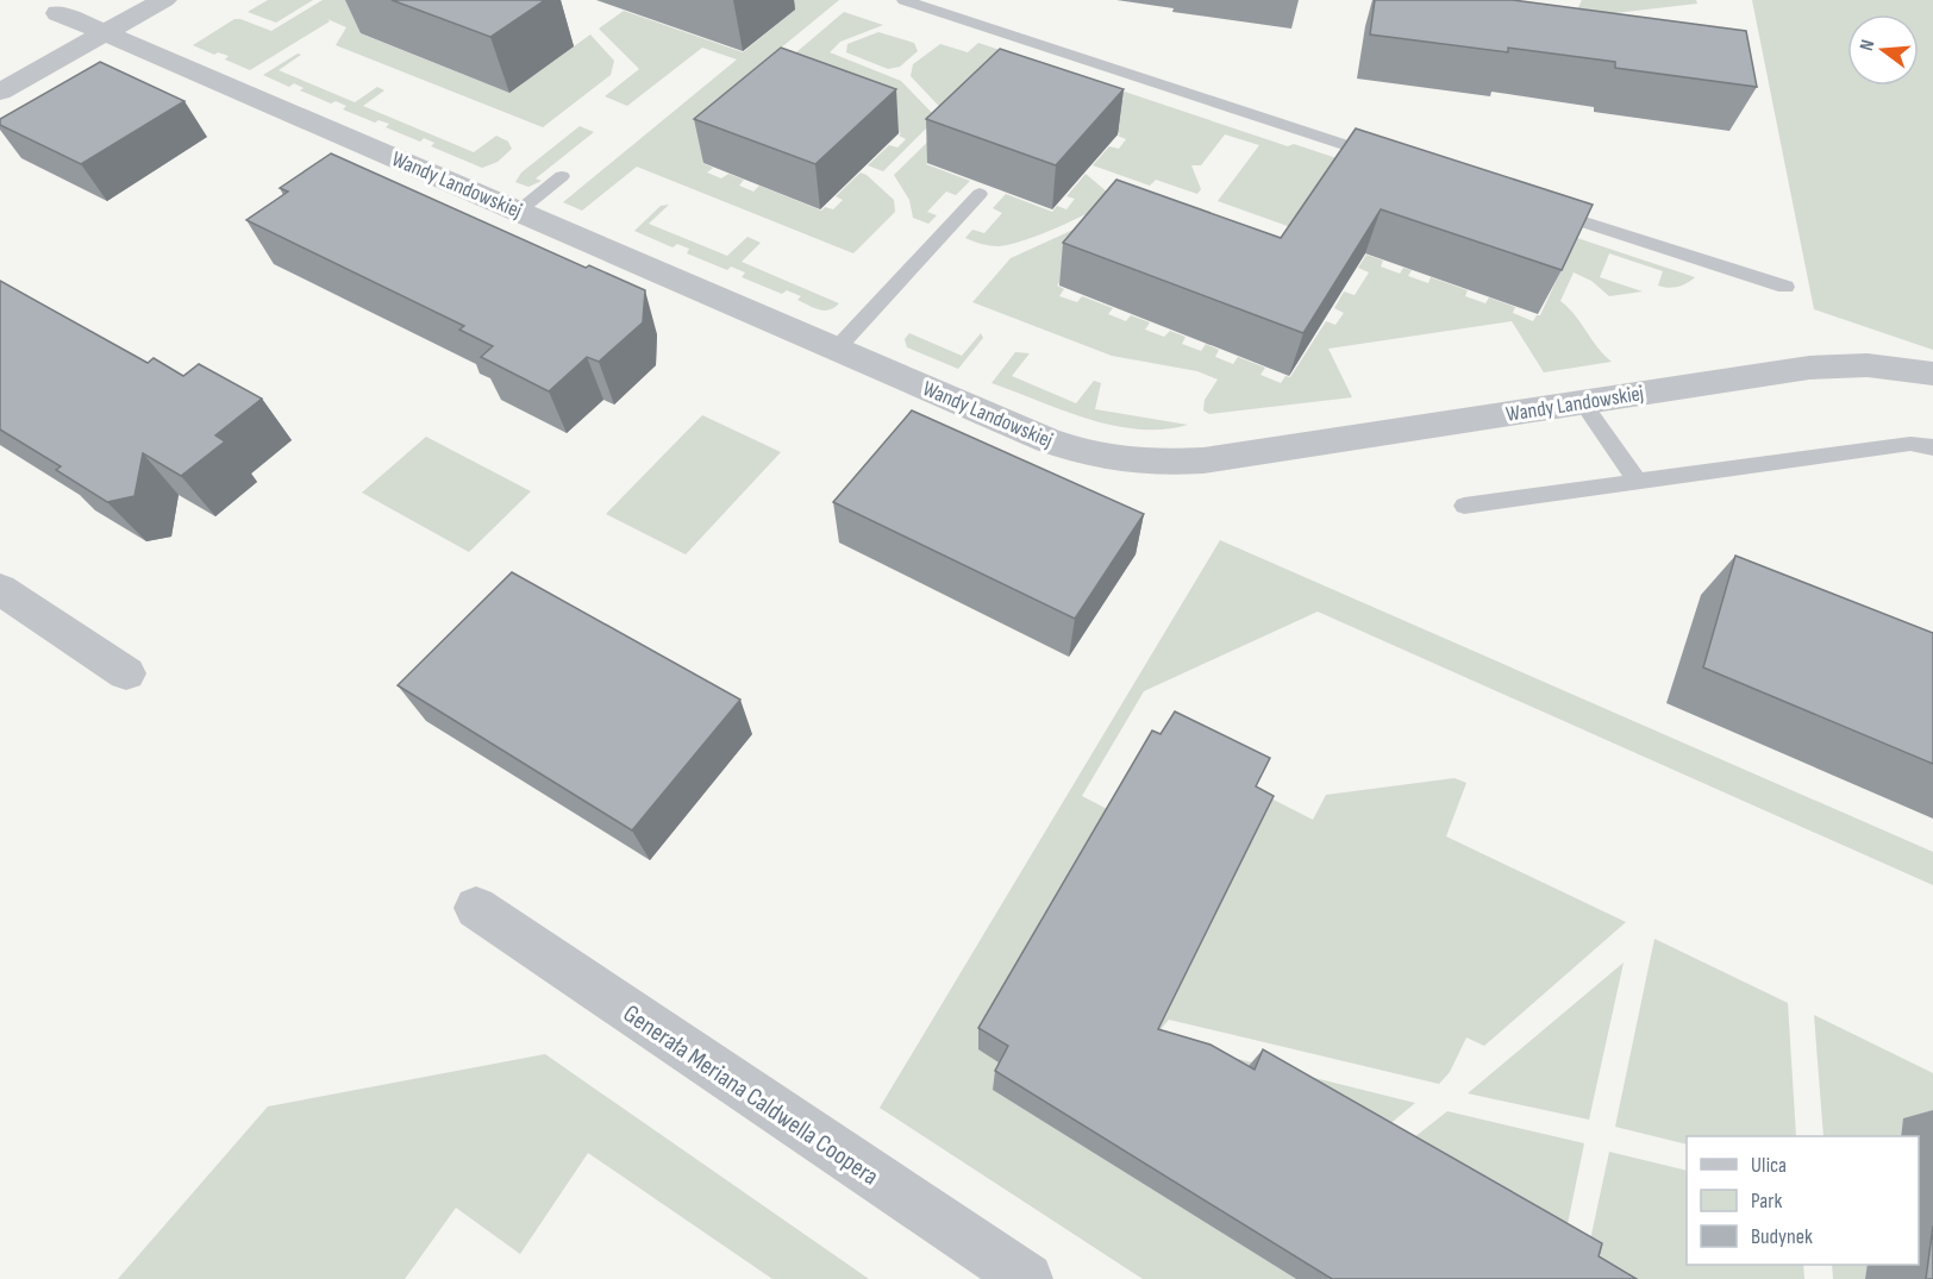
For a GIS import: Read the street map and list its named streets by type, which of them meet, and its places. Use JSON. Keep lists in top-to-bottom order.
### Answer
{
  "streets": {
    "street": ["Wandy Landowskiej", "Generała Meriana Caldwella Coopera"]
  },
  "legend": ["Ulica", "Park", "Budynek"],
  "north": "left"
}
